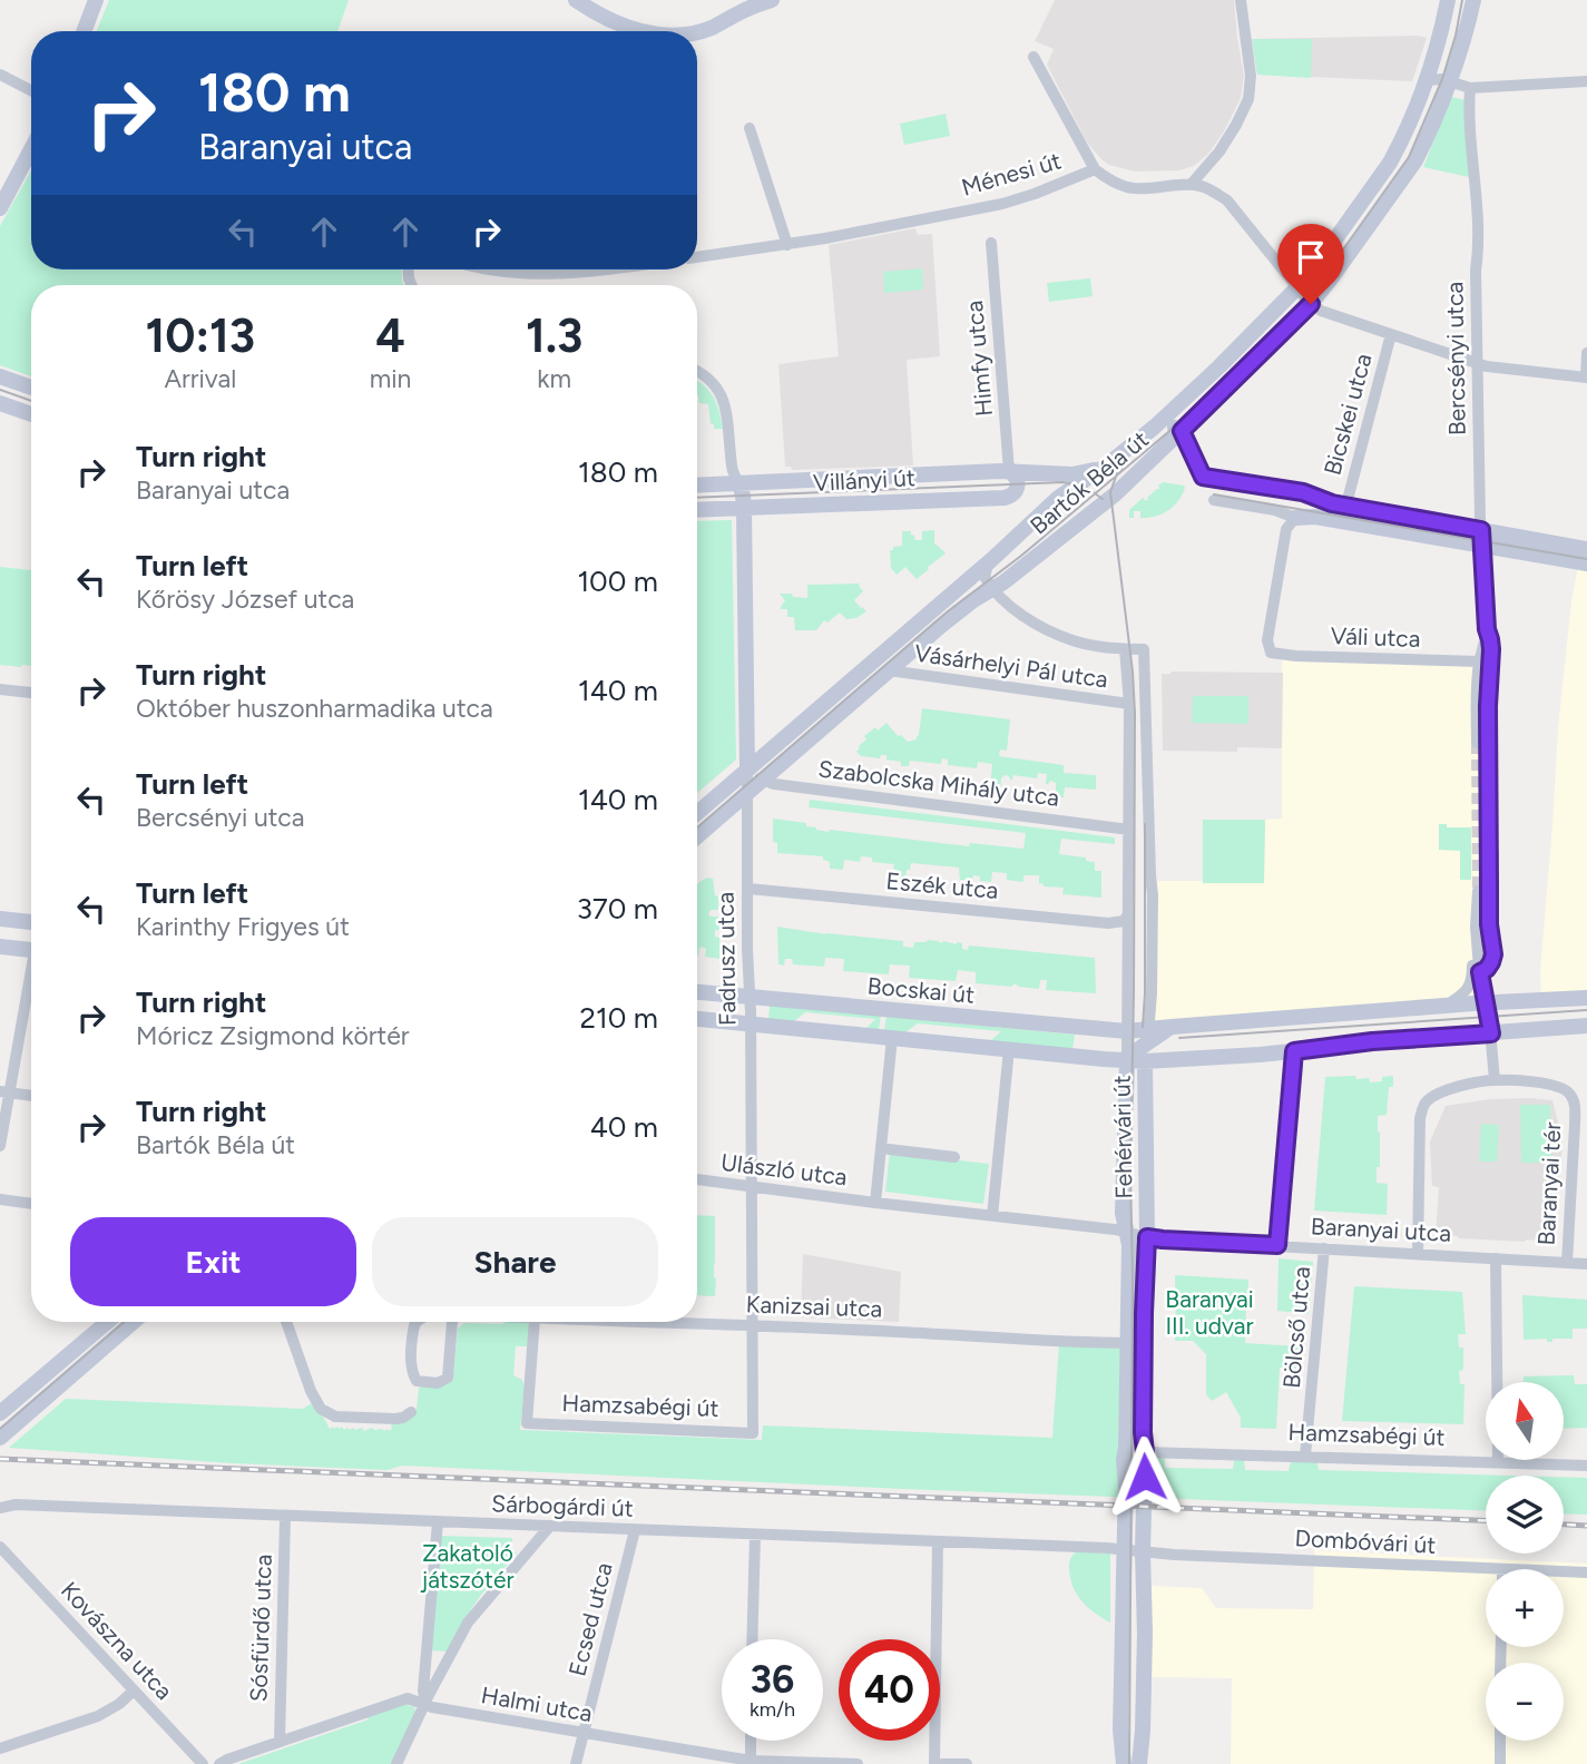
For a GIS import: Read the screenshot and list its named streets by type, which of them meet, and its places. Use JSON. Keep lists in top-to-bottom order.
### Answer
{
  "streets": {
    "main road": [
      "Villányi út",
      "Bartók Béla út",
      "Fadrusz utca",
      "Bocskai út",
      "Fehérvári út"
    ],
    "street": [
      "Ménesi út",
      "Himfy utca",
      "Bercsényi utca",
      "Bicskei utca",
      "Váli utca",
      "Vásárhelyi Pál utca",
      "Szabolcska Mihály utca",
      "Eszék utca",
      "Ulászló utca",
      "Baranyai tér",
      "Baranyai utca",
      "Kanizsai utca",
      "Bölcső utca",
      "Hamzsabégi út",
      "Sárbogárdi út",
      "Dombóvári út",
      "Ecsed utca",
      "Sósfürdő utca",
      "Kovászna utca",
      "Halmi utca"
    ]
  },
  "crossings": [
    ["Ménesi út", "Bartók Béla út"],
    ["Himfy utca", "Villányi út"],
    ["Bercsényi utca", "Váli utca"],
    ["Villányi út", "Bartók Béla út"],
    ["Villányi út", "Fadrusz utca"],
    ["Bartók Béla út", "Vásárhelyi Pál utca"],
    ["Bartók Béla út", "Szabolcska Mihály utca"],
    ["Bartók Béla út", "Fadrusz utca"],
    ["Vásárhelyi Pál utca", "Fehérvári út"],
    ["Szabolcska Mihály utca", "Fadrusz utca"],
    ["Szabolcska Mihály utca", "Fehérvári út"],
    ["Eszék utca", "Fadrusz utca"],
    ["Eszék utca", "Fehérvári út"],
    ["Fadrusz utca", "Bocskai út"],
    ["Fadrusz utca", "Ulászló utca"],
    ["Fadrusz utca", "Kanizsai utca"],
    ["Fadrusz utca", "Hamzsabégi út"],
    ["Bocskai út", "Fehérvári út"],
    ["Fehérvári út", "Baranyai utca"],
    ["Fehérvári út", "Kanizsai utca"],
    ["Fehérvári út", "Hamzsabégi út"],
    ["Fehérvári út", "Sárbogárdi út"],
    ["Fehérvári út", "Dombóvári út"],
    ["Baranyai tér", "Baranyai utca"],
    ["Baranyai utca", "Bölcső utca"],
    ["Bölcső utca", "Hamzsabégi út"],
    ["Sárbogárdi út", "Dombóvári út"],
    ["Sárbogárdi út", "Ecsed utca"],
    ["Sárbogárdi út", "Sósfürdő utca"],
    ["Ecsed utca", "Halmi utca"],
    ["Sósfürdő utca", "Halmi utca"]
  ],
  "parks": ["Baranyai III. udvar", "Zakatoló játszótér"],
  "north": "top",
  "page": {
    "turn": ["180 m", "Baranyai utca"],
    "eta": [
      "10:13",
      "Arrival",
      "4",
      "min",
      "1.3",
      "km"
    ],
    "list": [
      {
        "name": "Turn right",
        "note": "Baranyai utca",
        "value": "180 m"
      },
      {
        "name": "Turn left",
        "note": "Kőrösy József utca",
        "value": "100 m"
      },
      {
        "name": "Turn right",
        "note": "Október huszonharmadika utca",
        "value": "140 m"
      },
      {
        "name": "Turn left",
        "note": "Bercsényi utca",
        "value": "140 m"
      },
      {
        "name": "Turn left",
        "note": "Karinthy Frigyes út",
        "value": "370 m"
      },
      {
        "name": "Turn right",
        "note": "Móricz Zsigmond körtér",
        "value": "210 m"
      },
      {
        "name": "Turn right",
        "note": "Bartók Béla út",
        "value": "40 m"
      }
    ],
    "buttons": ["Exit", "Share"],
    "map_buttons": ["+", "−"],
    "speed": "36 km/h",
    "limit": "40"
  }
}
